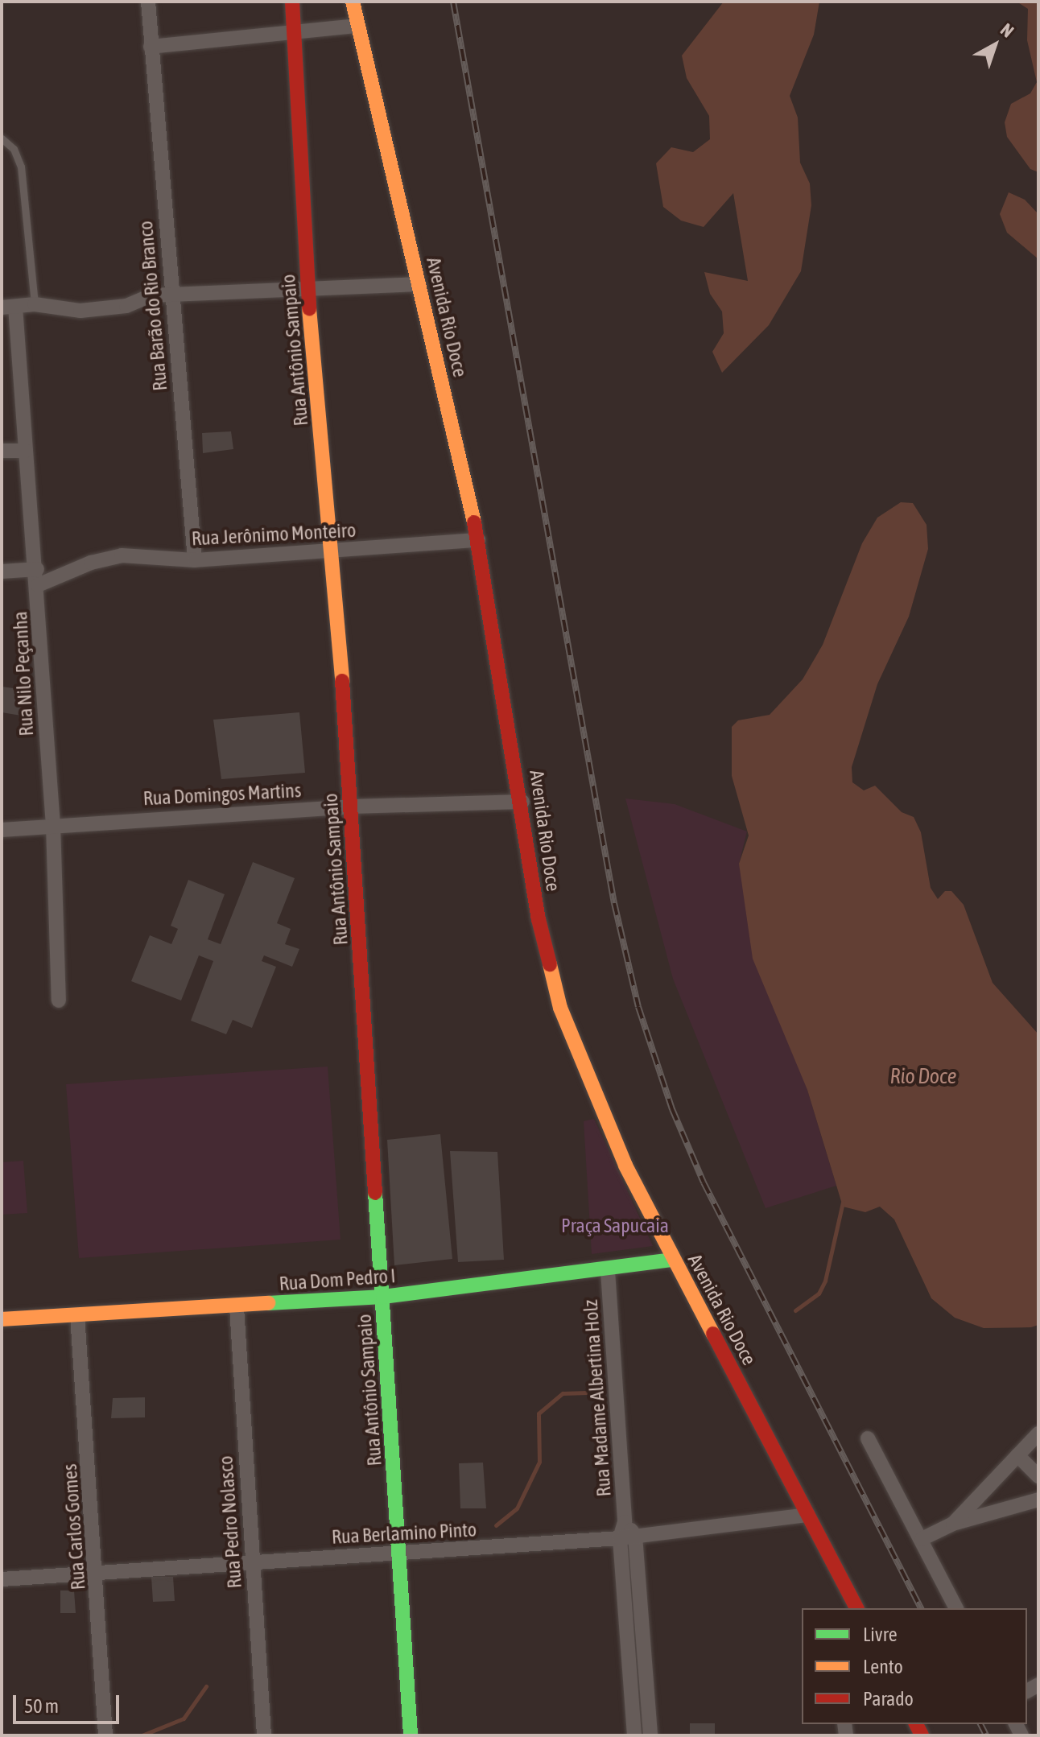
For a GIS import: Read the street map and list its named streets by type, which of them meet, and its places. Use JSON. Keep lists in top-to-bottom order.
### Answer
{
  "streets": {
    "street": [
      "Rua Barão do Rio Branco",
      "Avenida Rio Doce",
      "Rua Antônio Sampaio",
      "Rua Jerônimo Monteiro",
      "Rua Nilo Peçanha",
      "Rua Domingos Martins",
      "Rua Dom Pedro I",
      "Rua Madame Albertina Holz",
      "Rua Pedro Nolasco",
      "Rua Carlos Gomes",
      "Rua Berlamino Pinto"
    ]
  },
  "crossings": [
    ["Rua Barão do Rio Branco", "Rua Jerônimo Monteiro"],
    ["Avenida Rio Doce", "Rua Jerônimo Monteiro"],
    ["Avenida Rio Doce", "Rua Domingos Martins"],
    ["Avenida Rio Doce", "Rua Dom Pedro I"],
    ["Avenida Rio Doce", "Rua Berlamino Pinto"],
    ["Rua Antônio Sampaio", "Rua Jerônimo Monteiro"],
    ["Rua Antônio Sampaio", "Rua Domingos Martins"],
    ["Rua Antônio Sampaio", "Rua Dom Pedro I"],
    ["Rua Antônio Sampaio", "Rua Berlamino Pinto"],
    ["Rua Jerônimo Monteiro", "Rua Nilo Peçanha"],
    ["Rua Nilo Peçanha", "Rua Domingos Martins"],
    ["Rua Dom Pedro I", "Rua Madame Albertina Holz"],
    ["Rua Dom Pedro I", "Rua Pedro Nolasco"],
    ["Rua Dom Pedro I", "Rua Carlos Gomes"],
    ["Rua Madame Albertina Holz", "Rua Berlamino Pinto"],
    ["Rua Pedro Nolasco", "Rua Berlamino Pinto"],
    ["Rua Carlos Gomes", "Rua Berlamino Pinto"]
  ],
  "water": ["Rio Doce"],
  "parks": ["Praça Sapucaia"],
  "legend": ["Livre", "Lento", "Parado"],
  "scale_bar": "50 m",
  "north": "top right"
}
